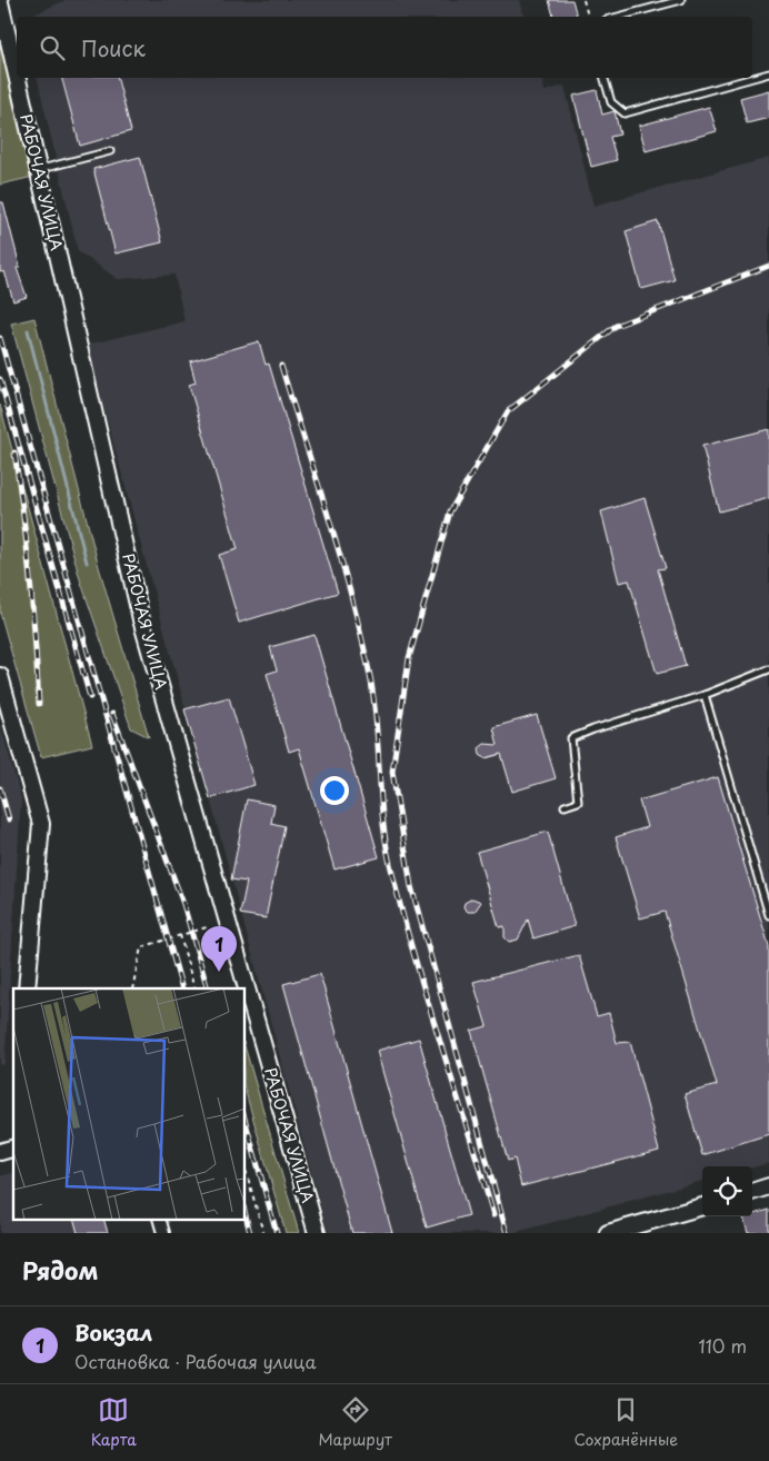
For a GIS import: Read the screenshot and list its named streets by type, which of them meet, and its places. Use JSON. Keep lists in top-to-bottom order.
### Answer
{
  "streets": {
    "street": ["РАБОЧАЯ УЛИЦА"]
  },
  "page": {
    "search": "Поиск",
    "pins": "1",
    "heading": "Рядом",
    "list": [
      {
        "mark": "1",
        "name": "Вокзал",
        "note": "Остановка · Рабочая улица",
        "value": "110 m"
      }
    ],
    "nav": ["Карта", "Маршрут", "Сохранённые"]
  }
}
